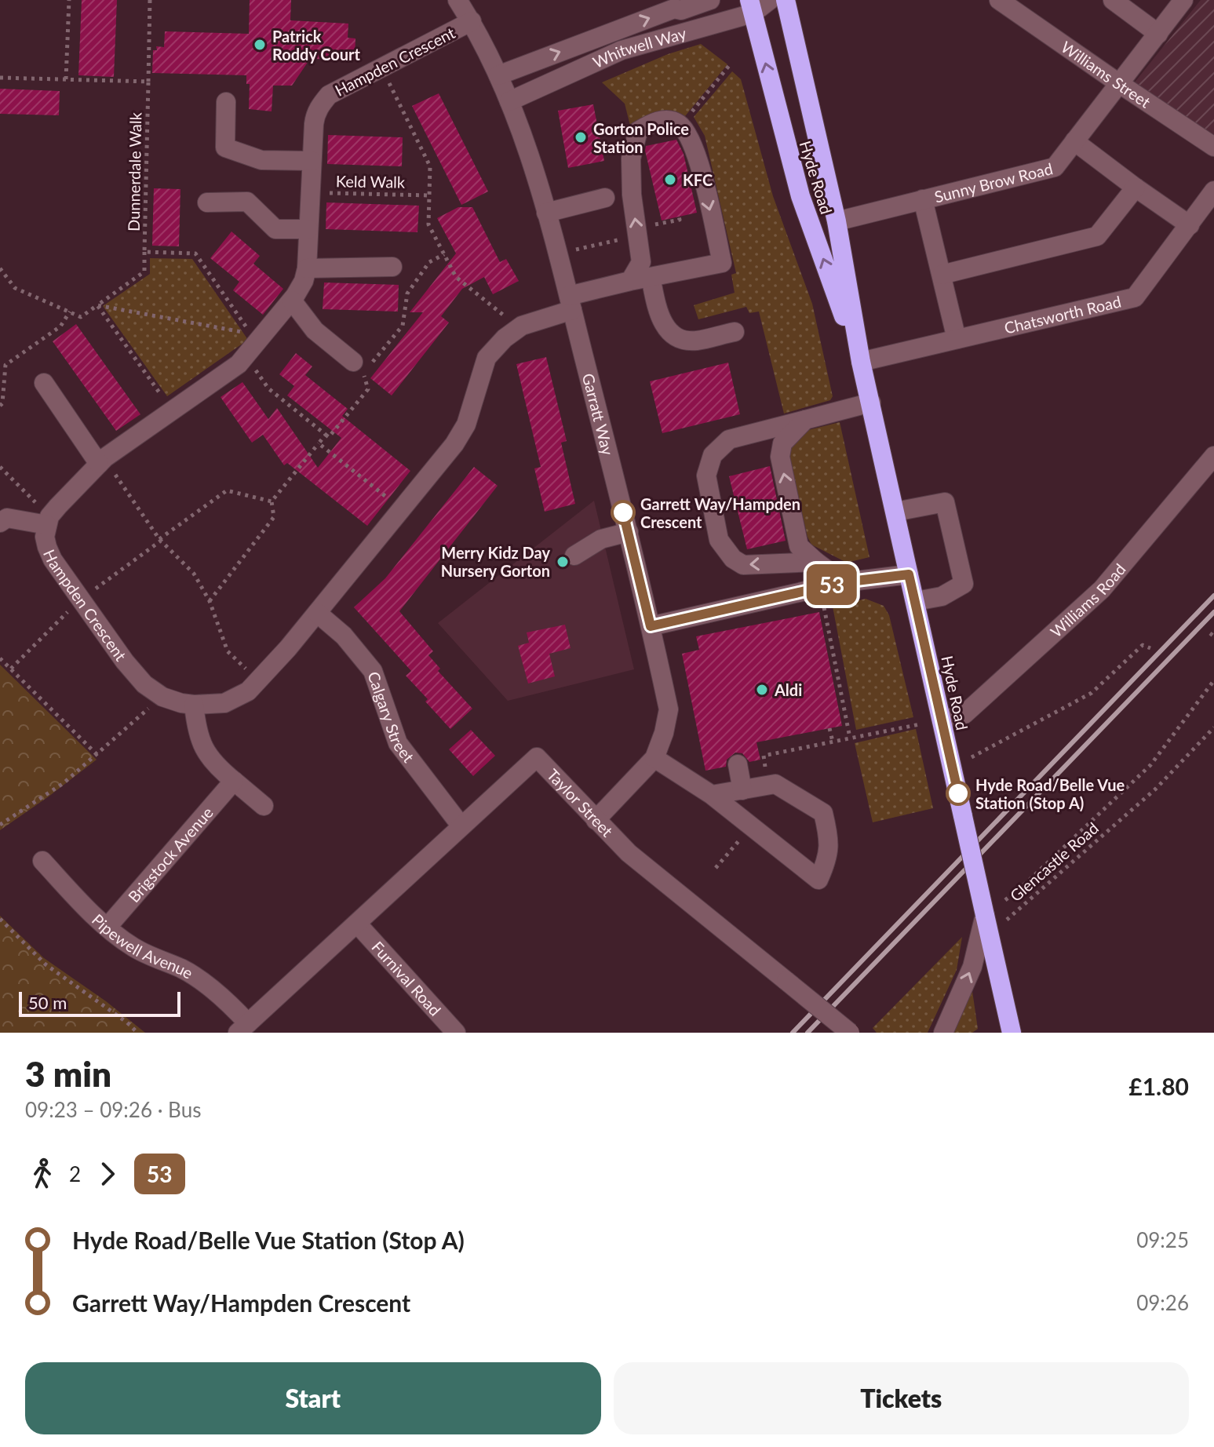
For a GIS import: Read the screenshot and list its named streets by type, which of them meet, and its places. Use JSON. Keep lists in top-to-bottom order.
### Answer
{
  "streets": {
    "highway": ["Hyde Road"],
    "street": [
      "Whitwell Way",
      "Hampden Crescent",
      "Williams Street",
      "Sunny Brow Road",
      "Chatsworth Road",
      "Garratt Way",
      "Williams Road",
      "Calgary Street",
      "Taylor Street",
      "Brigstock Avenue",
      "Pipewell Avenue",
      "Furnival Road"
    ],
    "path": ["Dunnerdale Walk", "Keld Walk", "Glencastle Road"]
  },
  "crossings": [
    ["Whitwell Way", "Hyde Road"],
    ["Whitwell Way", "Garratt Way"],
    ["Hampden Crescent", "Keld Walk"],
    ["Hampden Crescent", "Garratt Way"],
    ["Hampden Crescent", "Calgary Street"],
    ["Williams Street", "Sunny Brow Road"],
    ["Hyde Road", "Sunny Brow Road"],
    ["Hyde Road", "Chatsworth Road"],
    ["Hyde Road", "Williams Road"],
    ["Hyde Road", "Glencastle Road"],
    ["Garratt Way", "Taylor Street"],
    ["Calgary Street", "Taylor Street"],
    ["Taylor Street", "Pipewell Avenue"],
    ["Taylor Street", "Furnival Road"],
    ["Brigstock Avenue", "Pipewell Avenue"]
  ],
  "places": [
    "Patrick Roddy Court",
    "Gorton Police Station",
    "KFC",
    "Garrett Way/Hampden Crescent",
    "Merry Kidz Day Nursery Gorton",
    "Aldi",
    "Hyde Road/Belle Vue Station (Stop A)"
  ],
  "lines": ["bus line 53"],
  "scale_bar": "50 m",
  "page": {
    "on_map": "53",
    "scale": "50 m",
    "heading": ["3 min", "09:23 – 09:26 · Bus", "£1.80"],
    "legs": ["2", "53"],
    "list": [
      {
        "name": "Hyde Road/Belle Vue Station (Stop A)",
        "value": "09:25"
      },
      {
        "name": "Garrett Way/Hampden Crescent",
        "value": "09:26"
      }
    ],
    "buttons": ["Start", "Tickets"]
  }
}
